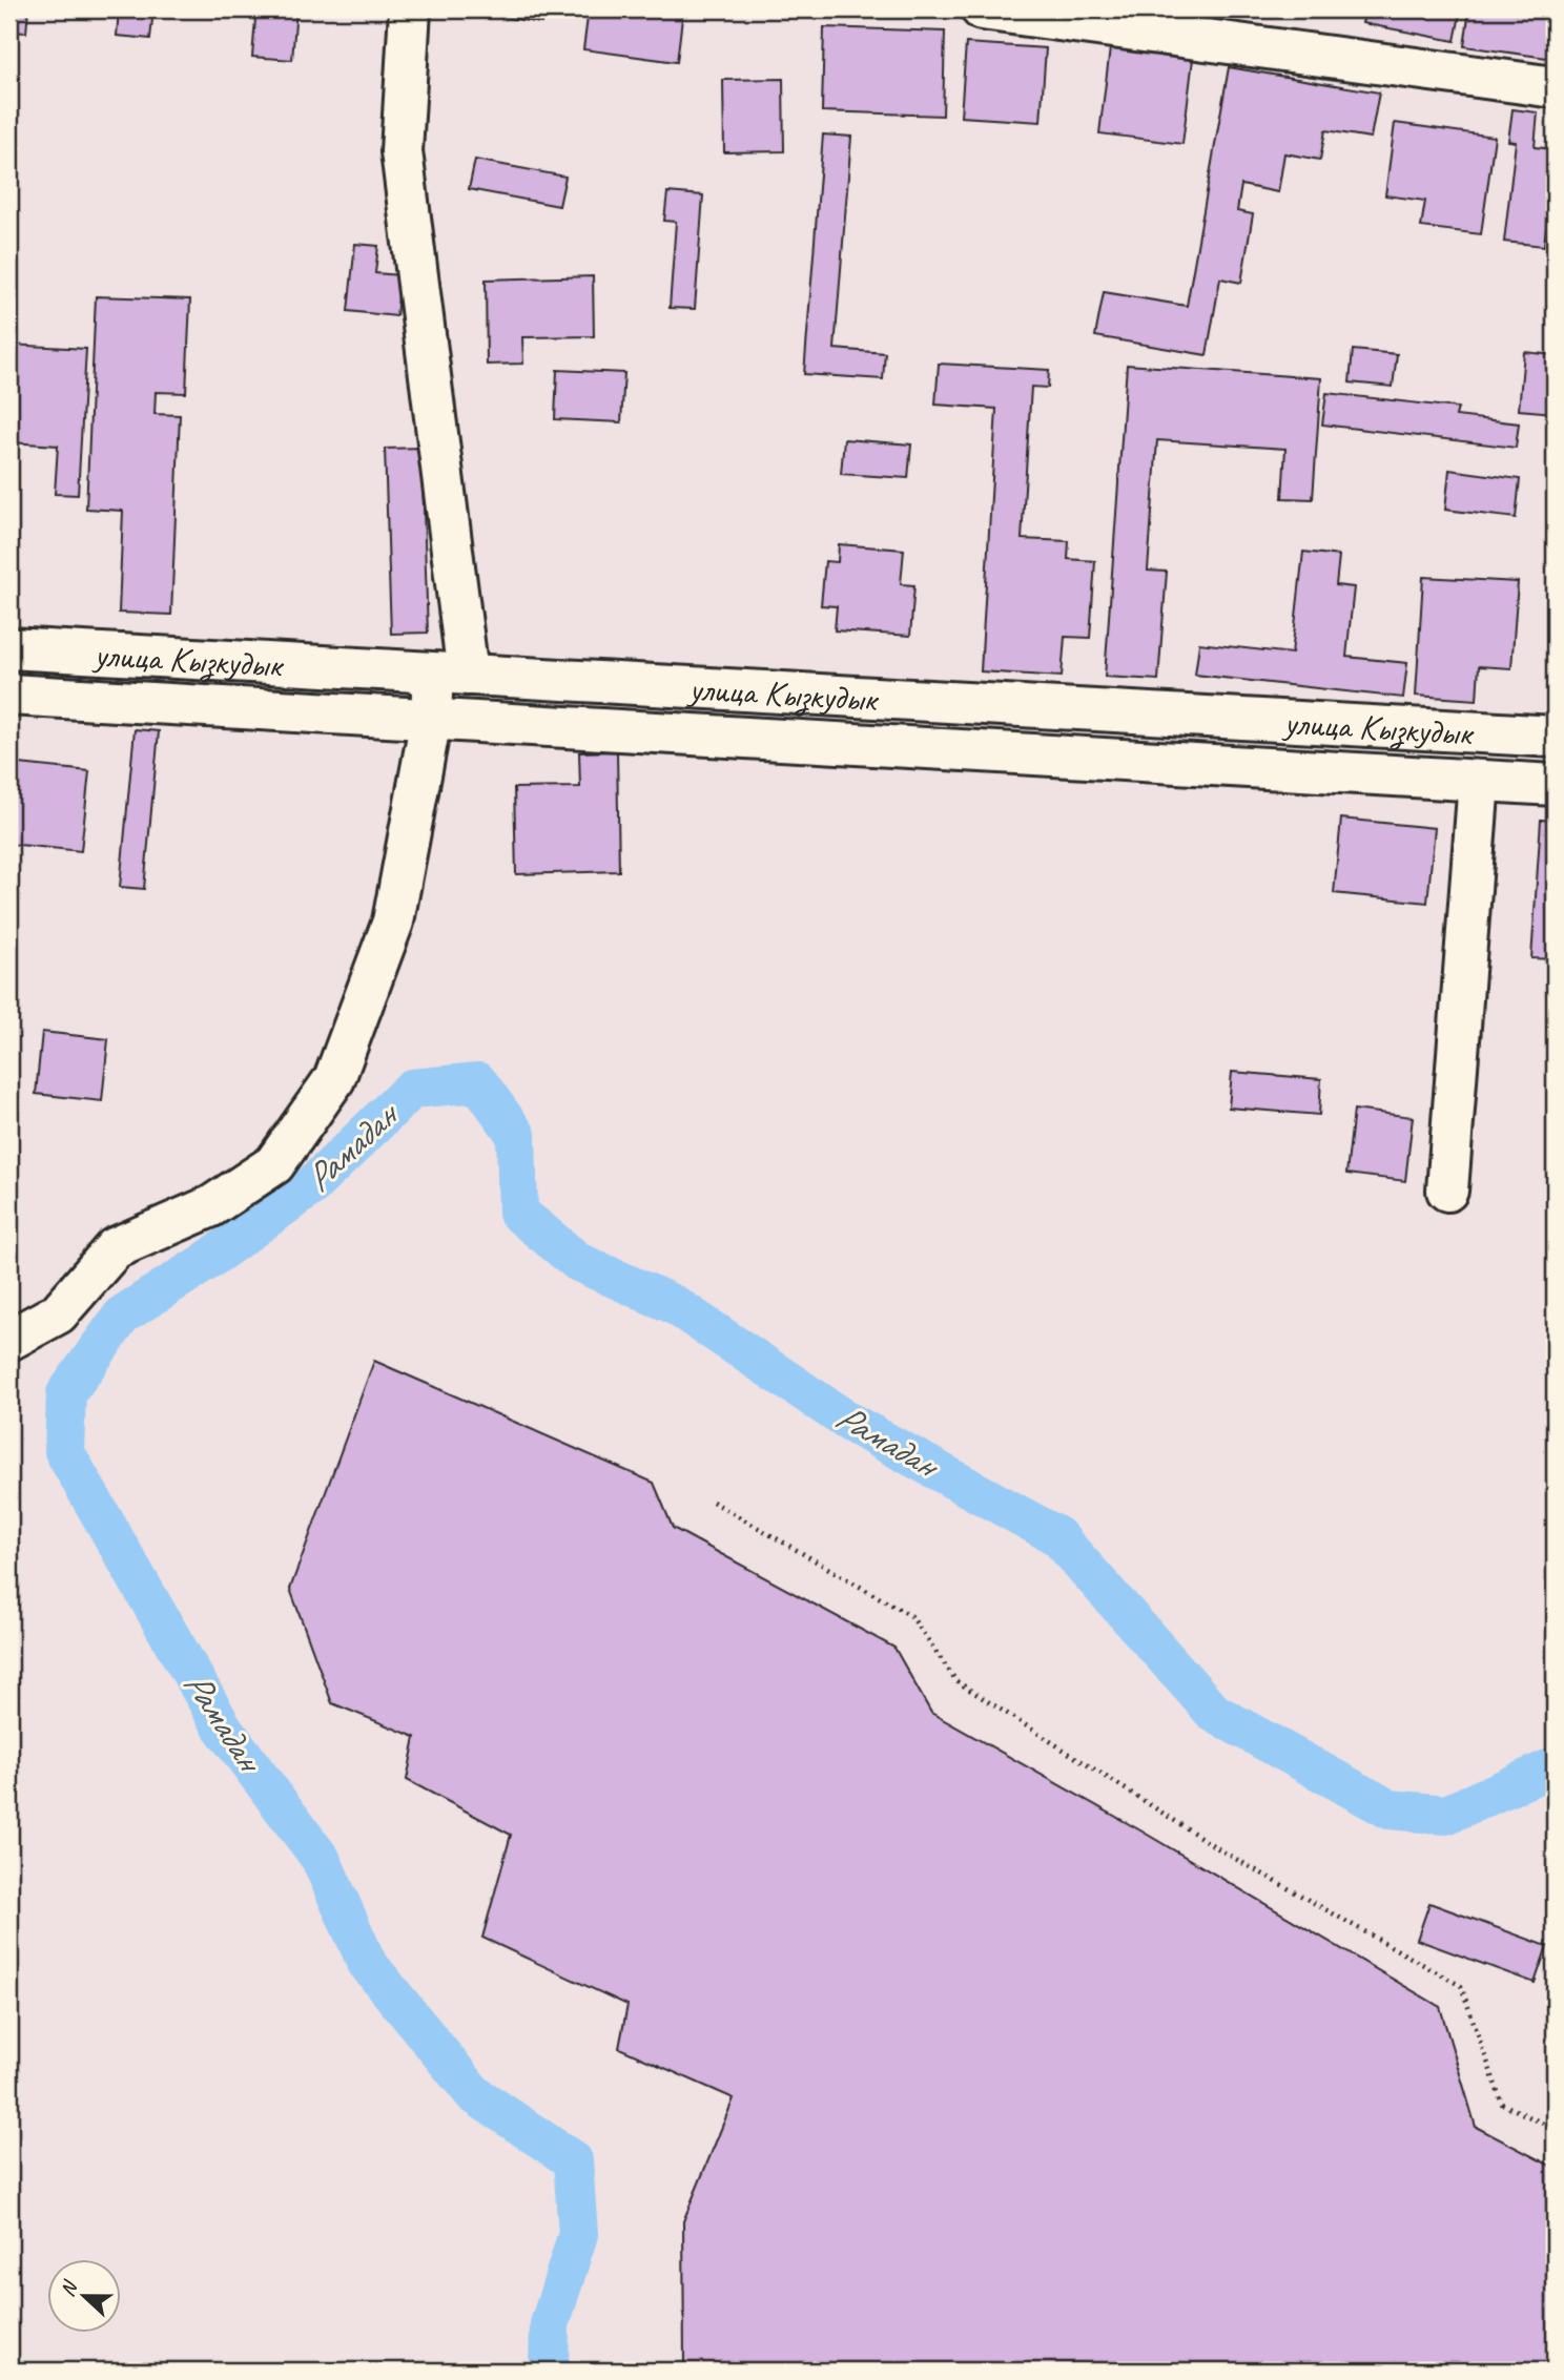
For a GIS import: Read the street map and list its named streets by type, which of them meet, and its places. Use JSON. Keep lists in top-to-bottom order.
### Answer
{
  "streets": {
    "street": ["улица Кызкудык"]
  },
  "water": ["Рамадан"],
  "north": "left"
}
